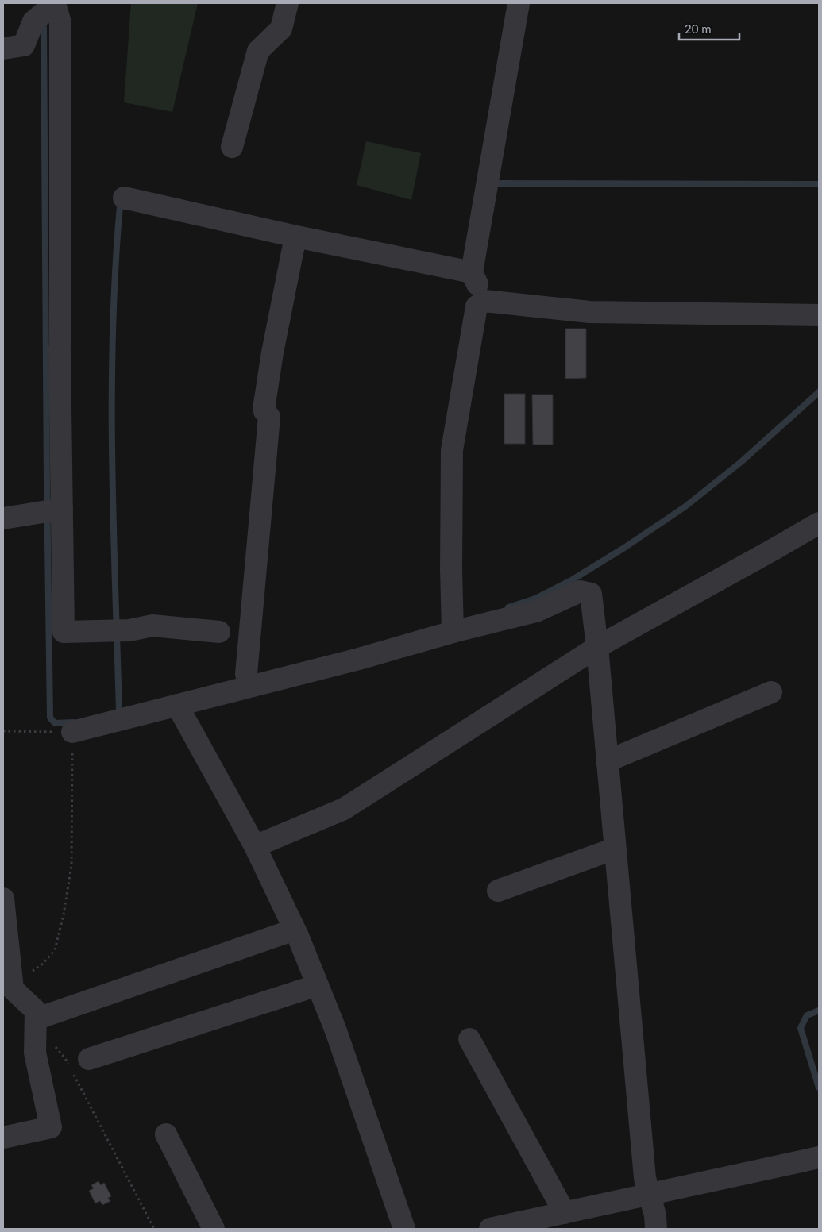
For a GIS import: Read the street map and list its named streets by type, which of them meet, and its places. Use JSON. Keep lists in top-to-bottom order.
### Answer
{
  "scale_bar": "20 m"
}
